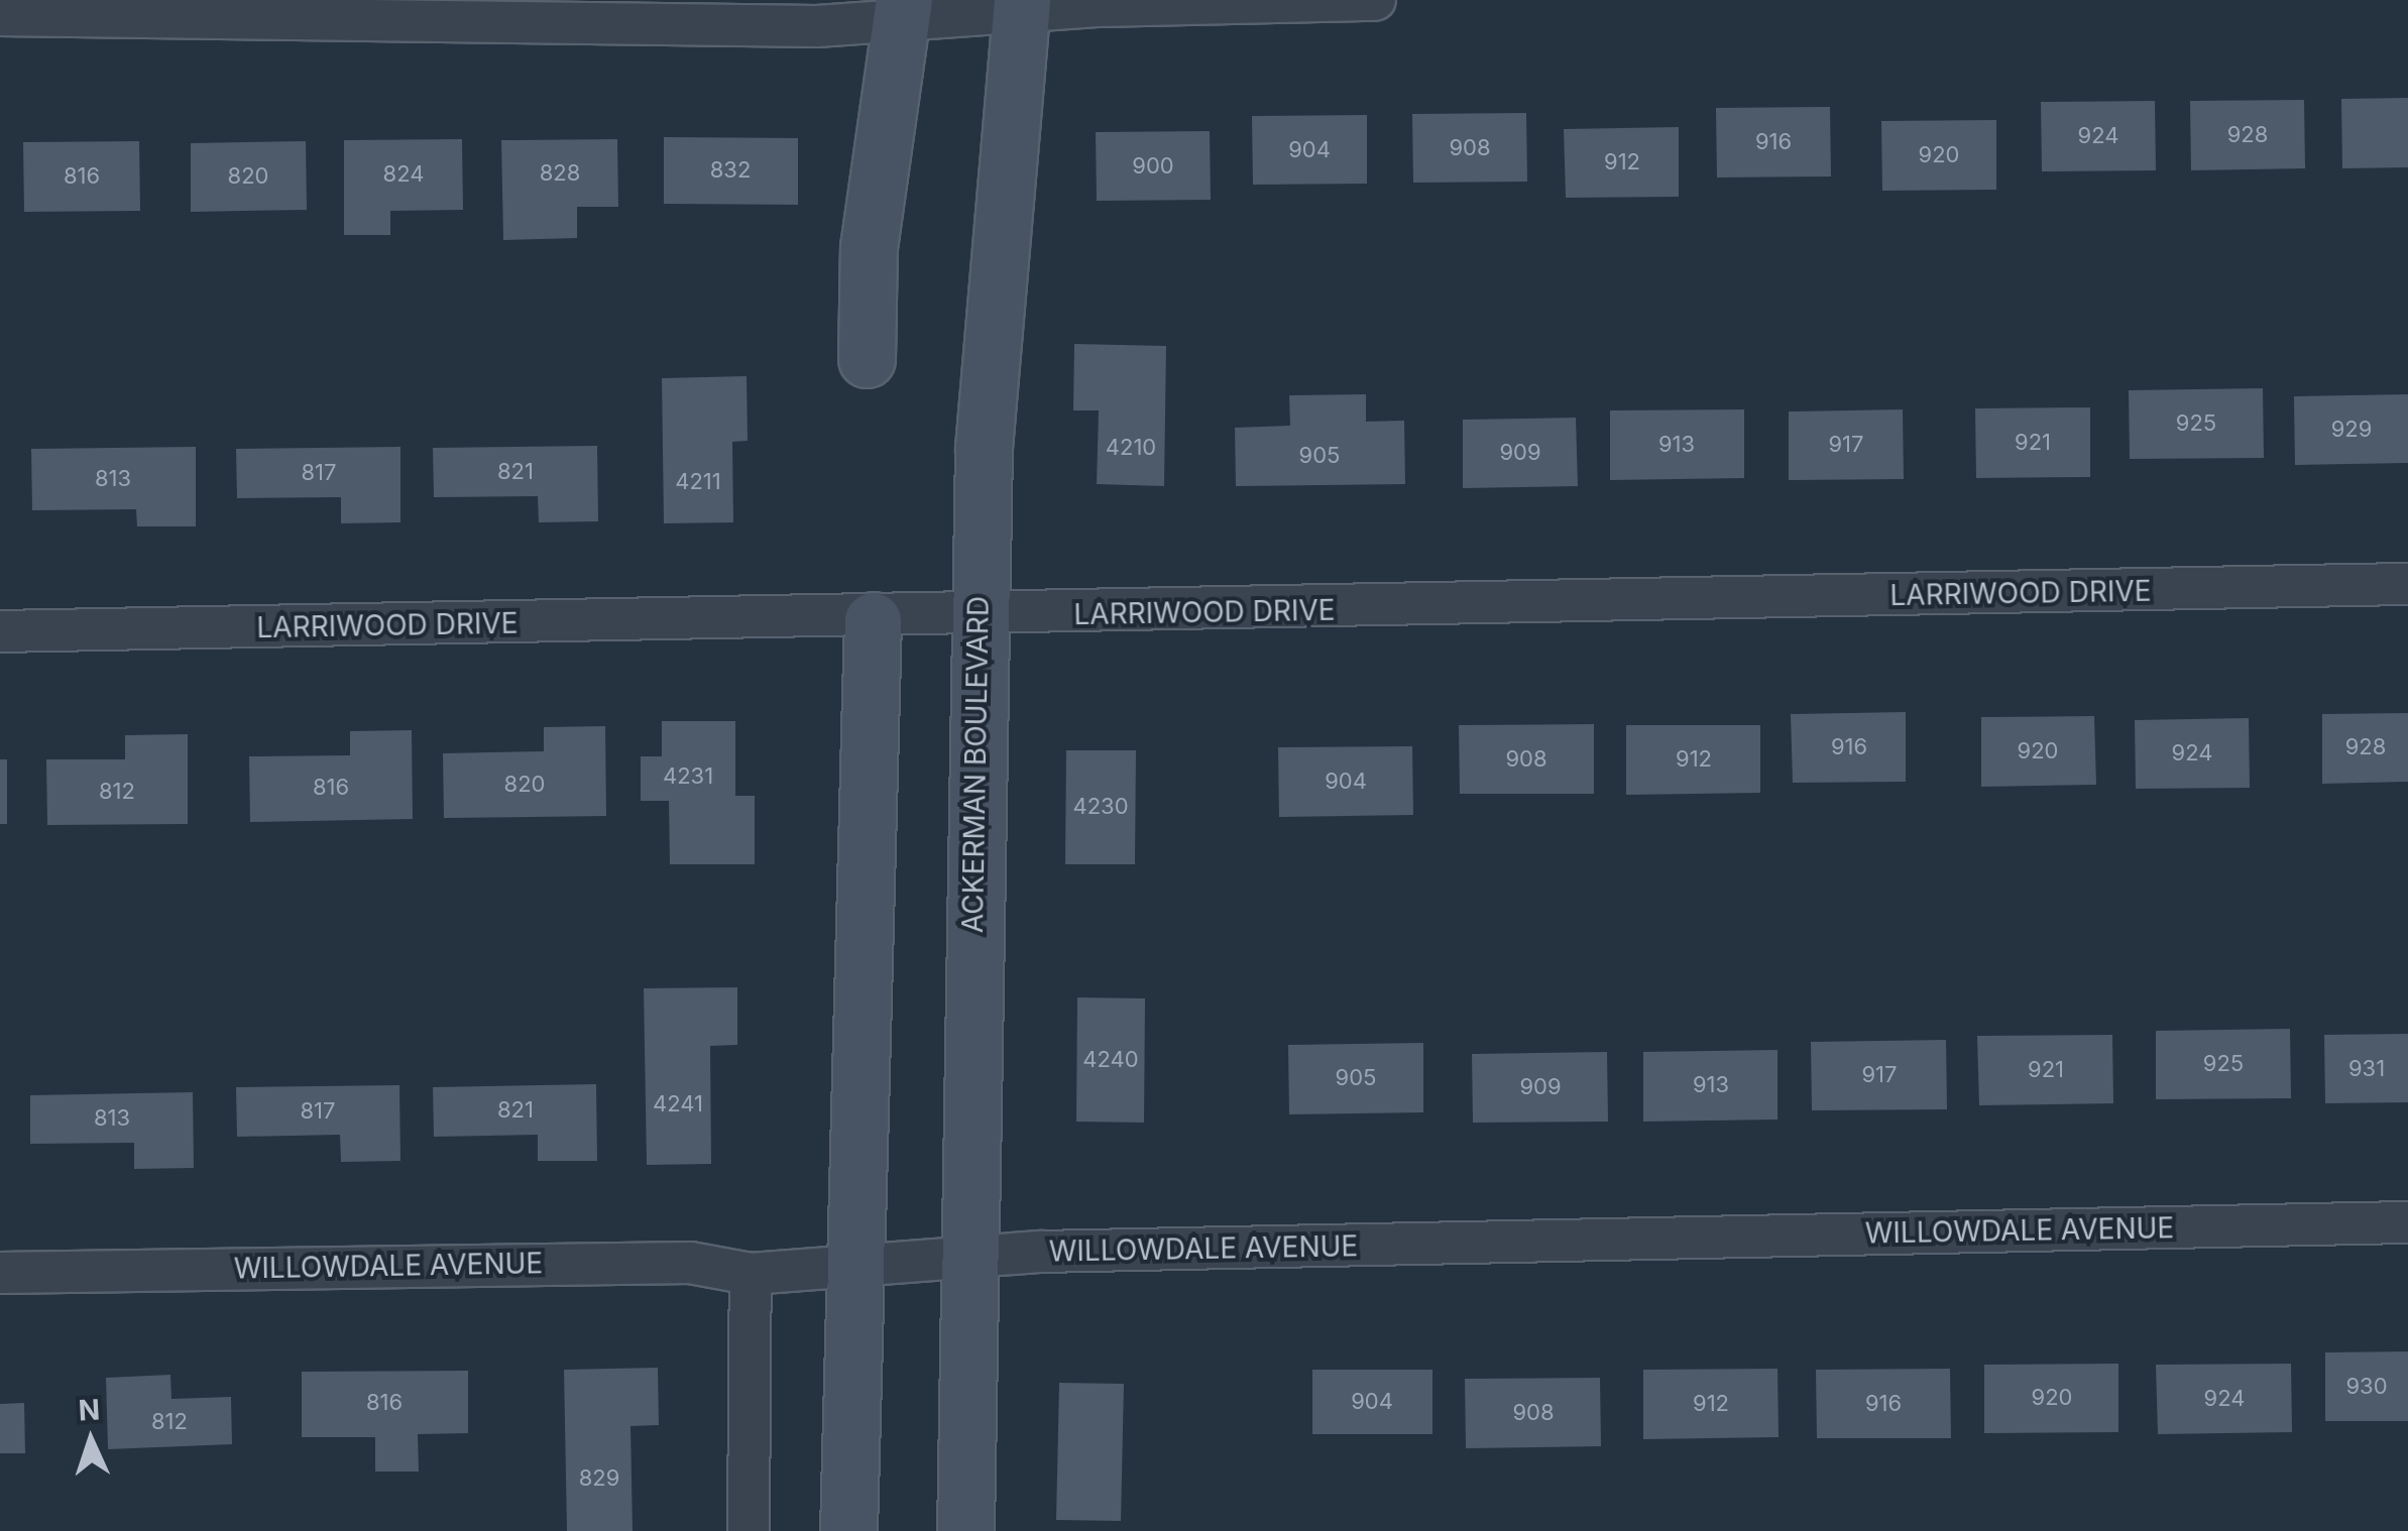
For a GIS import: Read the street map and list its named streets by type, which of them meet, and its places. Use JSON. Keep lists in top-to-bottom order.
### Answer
{
  "streets": {
    "street": ["LARRIWOOD DRIVE", "ACKERMAN BOULEVARD", "WILLOWDALE AVENUE"]
  },
  "crossings": [
    ["LARRIWOOD DRIVE", "ACKERMAN BOULEVARD"],
    ["ACKERMAN BOULEVARD", "WILLOWDALE AVENUE"]
  ],
  "house_numbers": [
    "928",
    "924",
    "916",
    "908",
    "904",
    "920",
    "912",
    "900",
    "832",
    "828",
    "824",
    "816",
    "820",
    "925",
    "929",
    "921",
    "913",
    "917",
    "4210",
    "909",
    "905",
    "821",
    "817",
    "813",
    "4211",
    "916",
    "928",
    "920",
    "924",
    "908",
    "912",
    "4231",
    "904",
    "820",
    "816",
    "812",
    "4230",
    "4240",
    "925",
    "931",
    "921",
    "917",
    "905",
    "913",
    "909",
    "4241",
    "821",
    "817",
    "813",
    "930",
    "920",
    "924",
    "904",
    "816",
    "912",
    "916",
    "908",
    "812",
    "829"
  ],
  "north": "top"
}
